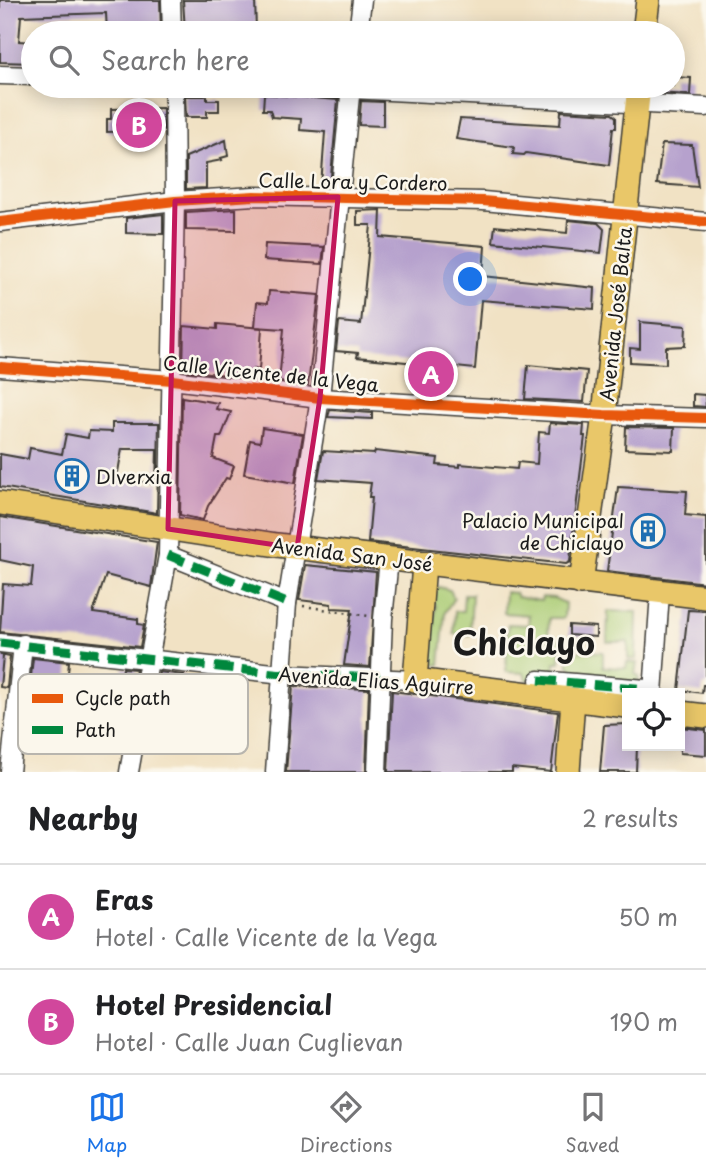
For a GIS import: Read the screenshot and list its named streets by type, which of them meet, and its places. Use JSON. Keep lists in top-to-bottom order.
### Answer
{
  "streets": {
    "main road": ["Avenida José Balta", "Avenida San José", "Avenida Elias Aguirre"],
    "street": ["Calle Lora y Cordero", "Calle Vicente de la Vega"]
  },
  "crossings": [
    ["Calle Lora y Cordero", "Avenida José Balta"],
    ["Avenida José Balta", "Calle Vicente de la Vega"],
    ["Avenida José Balta", "Avenida San José"]
  ],
  "districts": ["Chiclayo"],
  "places": {
    "building": ["DIverxia", "Palacio Municipal de Chiclayo"]
  },
  "legend": ["Cycle path", "Path"],
  "page": {
    "search": "Search here",
    "pins": ["B", "A"],
    "heading": ["Nearby", "2 results"],
    "list": [
      {
        "mark": "A",
        "name": "Eras",
        "note": "Hotel · Calle Vicente de la Vega",
        "value": "50 m"
      },
      {
        "mark": "B",
        "name": "Hotel Presidencial",
        "note": "Hotel · Calle Juan Cuglievan",
        "value": "190 m"
      }
    ],
    "nav": ["Map", "Directions", "Saved"]
  }
}
